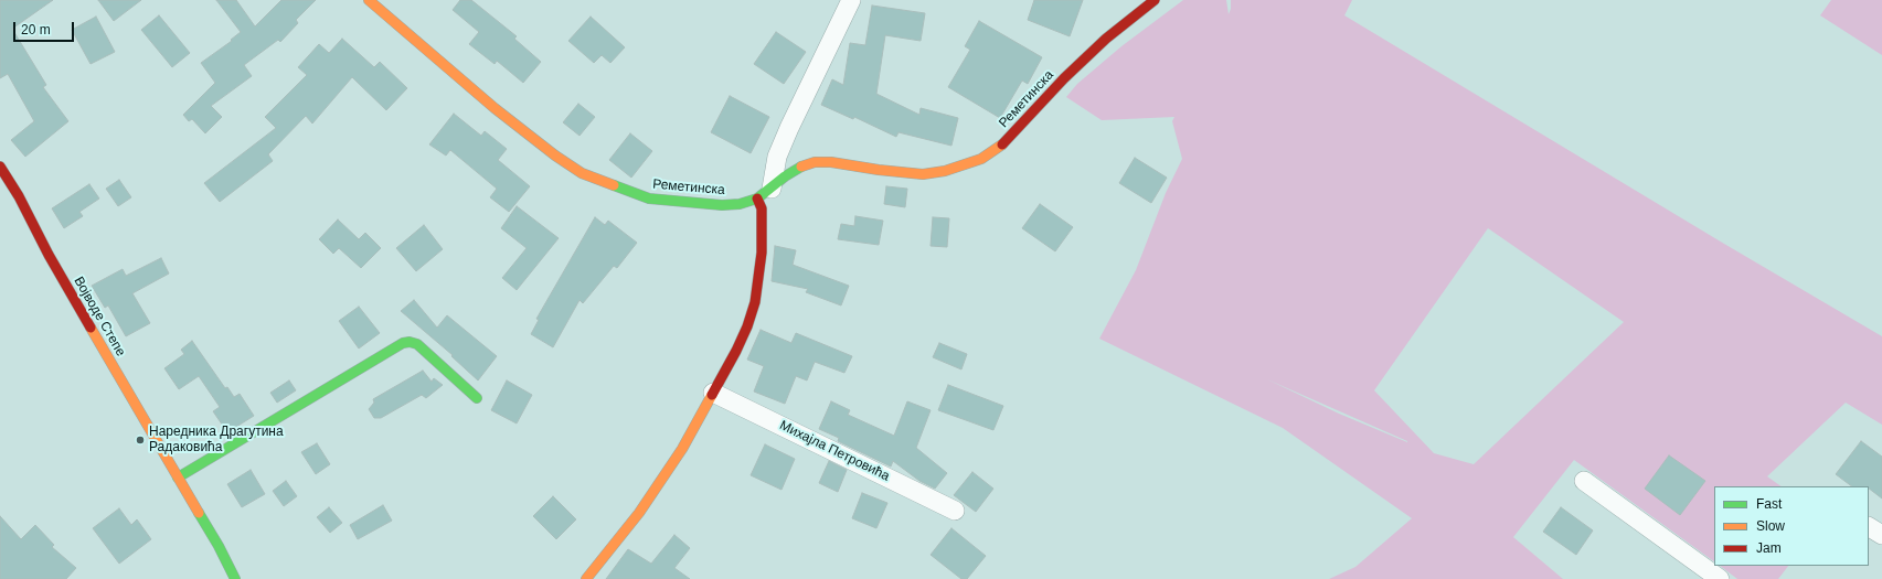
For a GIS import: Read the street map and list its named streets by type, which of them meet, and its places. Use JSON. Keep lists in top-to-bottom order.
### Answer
{
  "streets": {
    "street": ["Реметинска", "Војводе Степе", "Михајла Петровића"]
  },
  "places": ["Наредника Драгутина Радаковића"],
  "legend": ["Fast", "Slow", "Jam"],
  "scale_bar": "20 m"
}
